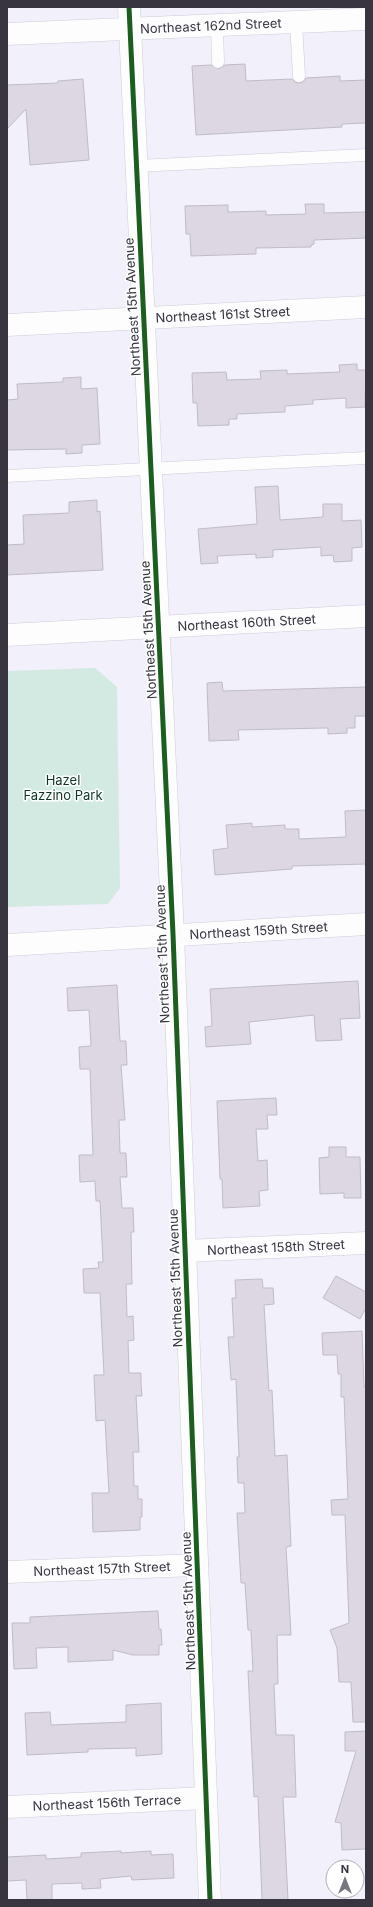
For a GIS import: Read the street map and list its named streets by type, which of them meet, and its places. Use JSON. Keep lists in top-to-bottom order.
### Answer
{
  "streets": {
    "street": [
      "Northeast 162nd Street",
      "Northeast 15th Avenue",
      "Northeast 161st Street",
      "Northeast 160th Street",
      "Northeast 159th Street",
      "Northeast 158th Street",
      "Northeast 157th Street",
      "Northeast 156th Terrace"
    ]
  },
  "crossings": [
    ["Northeast 162nd Street", "Northeast 15th Avenue"],
    ["Northeast 15th Avenue", "Northeast 161st Street"],
    ["Northeast 15th Avenue", "Northeast 160th Street"],
    ["Northeast 15th Avenue", "Northeast 159th Street"],
    ["Northeast 15th Avenue", "Northeast 158th Street"],
    ["Northeast 15th Avenue", "Northeast 157th Street"],
    ["Northeast 15th Avenue", "Northeast 156th Terrace"]
  ],
  "parks": ["Hazel Fazzino Park"],
  "north": "top"
}
